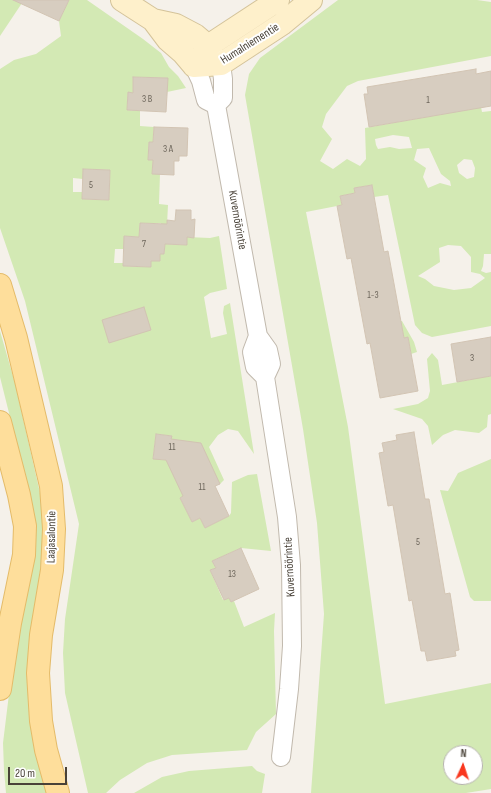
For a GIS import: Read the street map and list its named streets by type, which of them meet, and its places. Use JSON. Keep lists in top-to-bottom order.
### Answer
{
  "streets": {
    "main road": ["Laajasalontie"],
    "street": ["Humalniementie", "Kuvernöörintie"]
  },
  "house_numbers": [
    "3 B",
    "1",
    "3 A",
    "5",
    "7",
    "1-3",
    "3",
    "11",
    "11",
    "5",
    "13"
  ],
  "scale_bar": "20 m",
  "north": "top"
}
